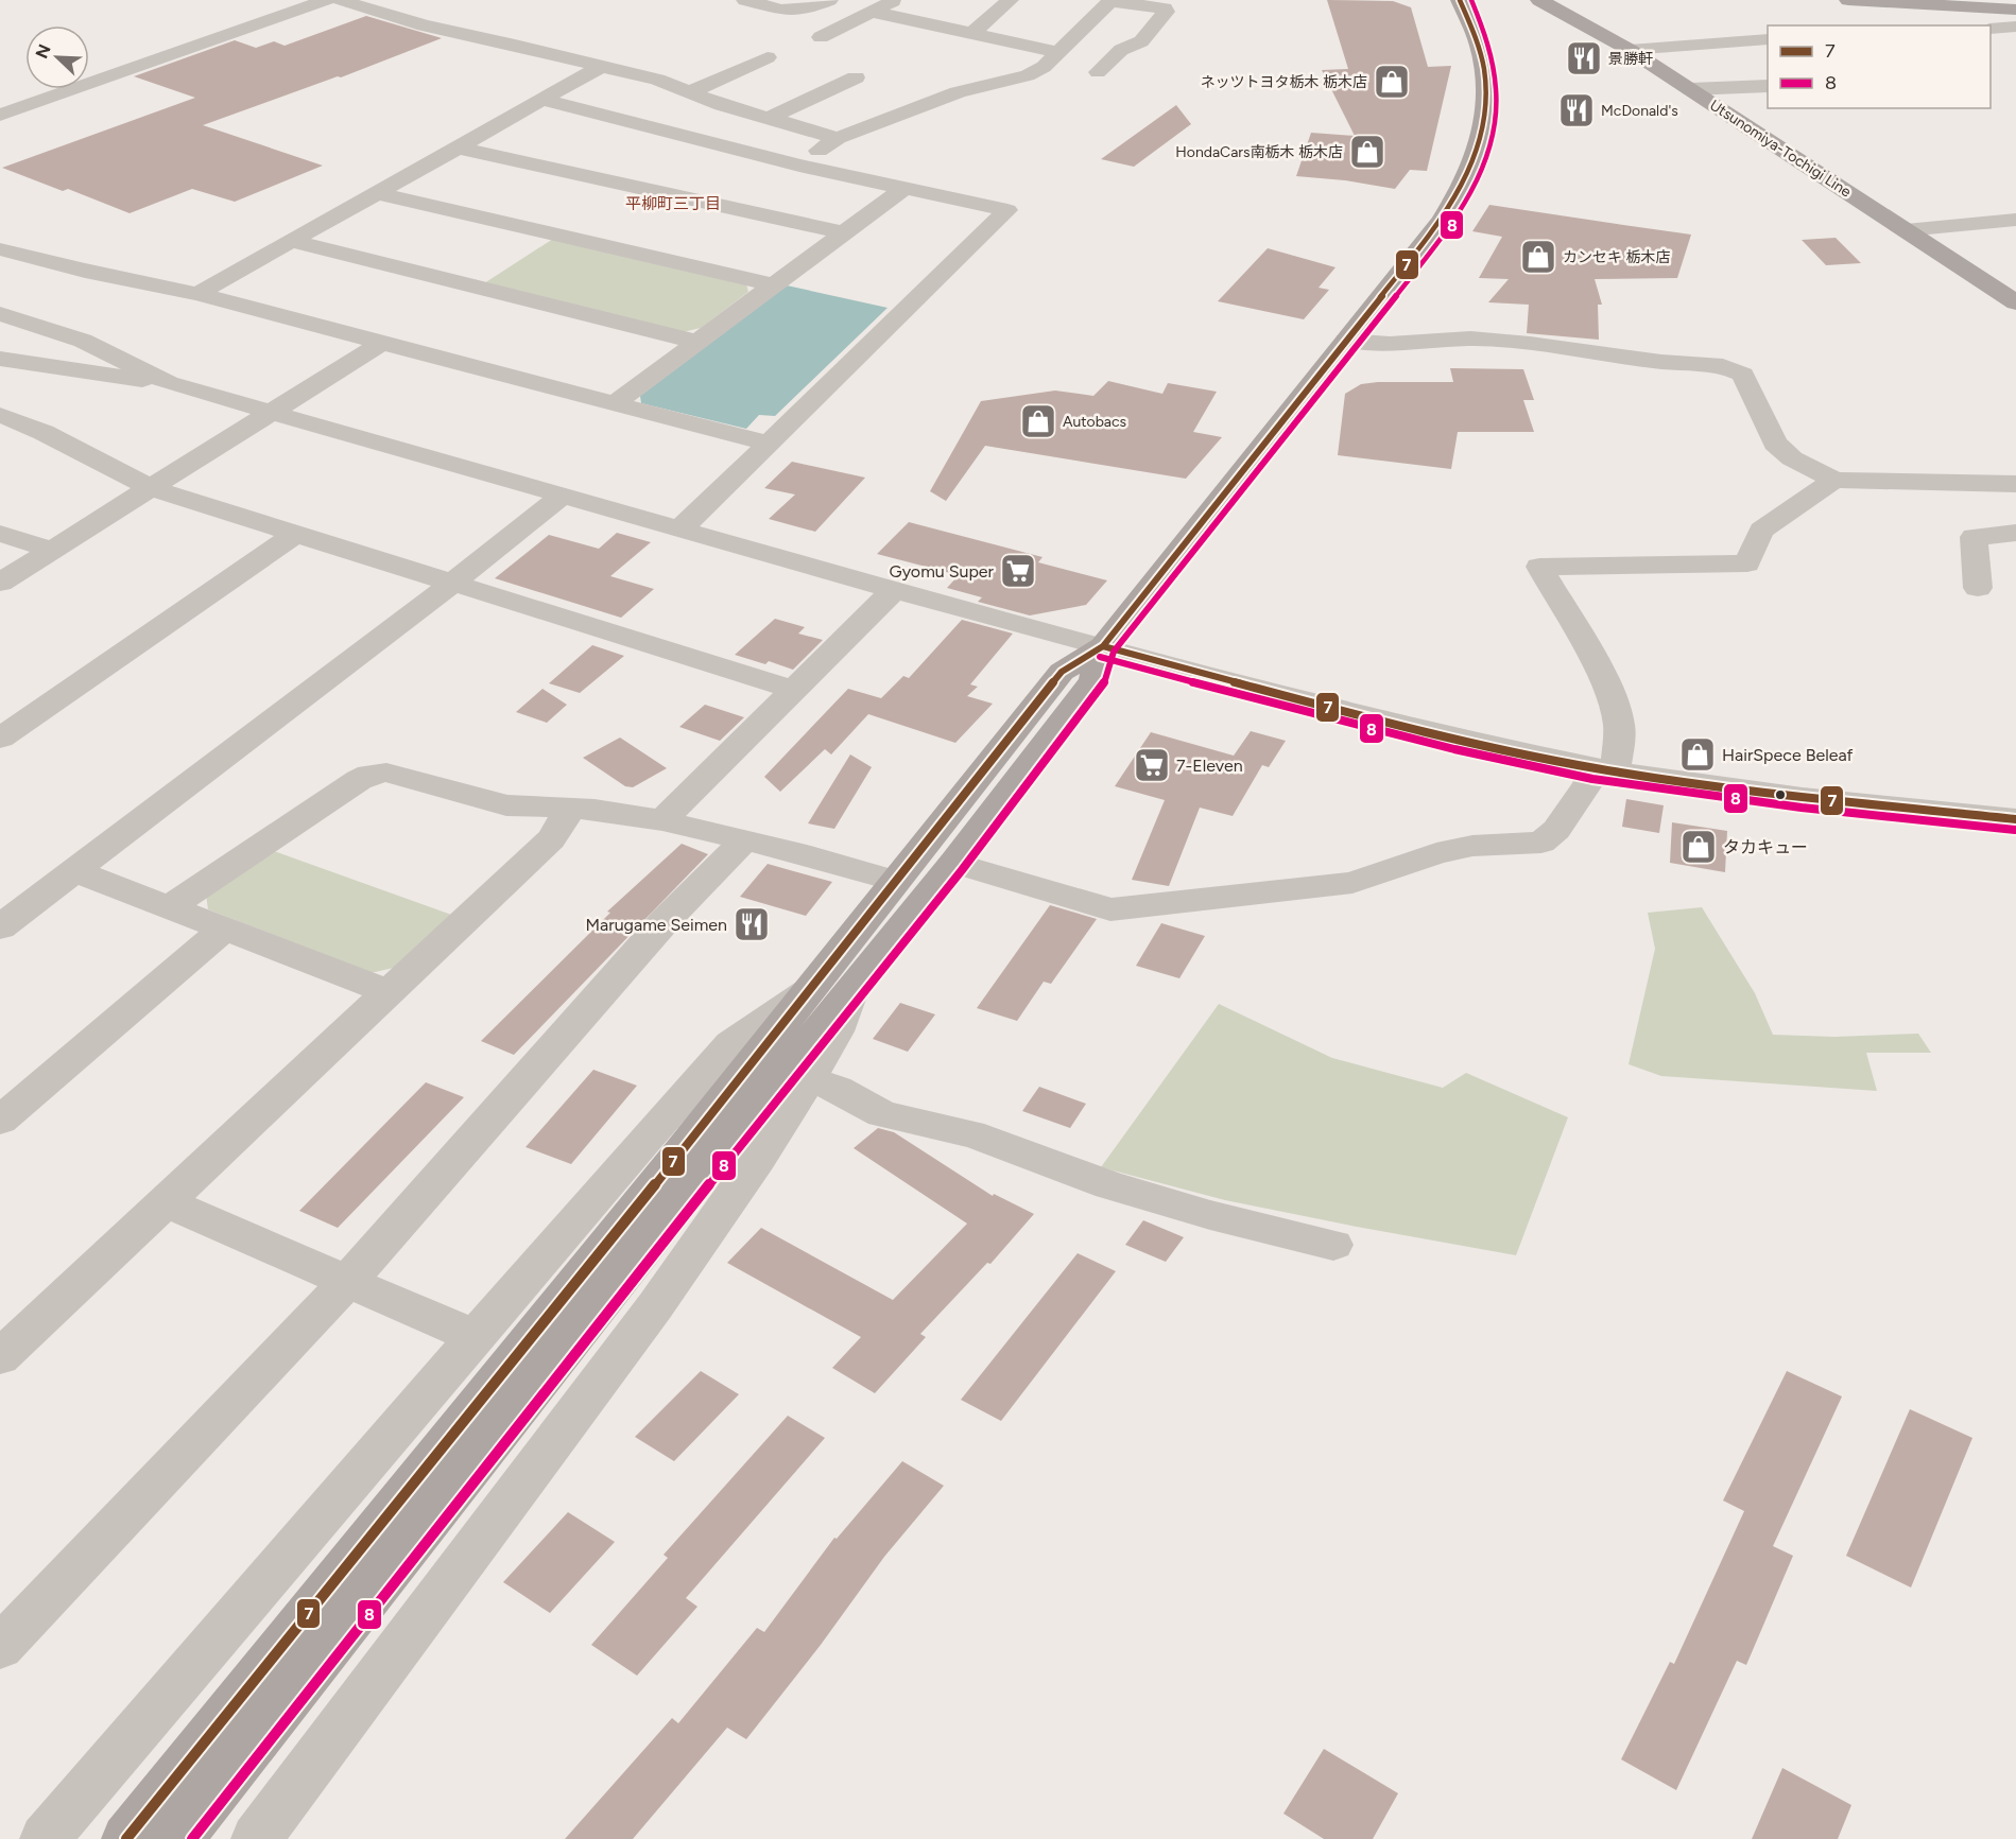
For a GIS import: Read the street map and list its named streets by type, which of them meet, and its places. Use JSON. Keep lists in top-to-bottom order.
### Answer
{
  "streets": {
    "main road": ["Utsunomiya-Tochigi Line"]
  },
  "districts": ["平柳町三丁目"],
  "places": {
    "restaurant": ["景勝軒", "McDonald's", "Marugame Seimen"],
    "shop": [
      "ネッツトヨタ栃木 栃木店",
      "HondaCars南栃木 栃木店",
      "カンセキ 栃木店",
      "Autobacs",
      "HairSpece Beleaf",
      "タカキュー"
    ],
    "supermarket": ["Gyomu Super", "7-Eleven"]
  },
  "lines": ["transit line 7", "transit line 8"],
  "legend": ["7", "8"],
  "north": "top left"
}
